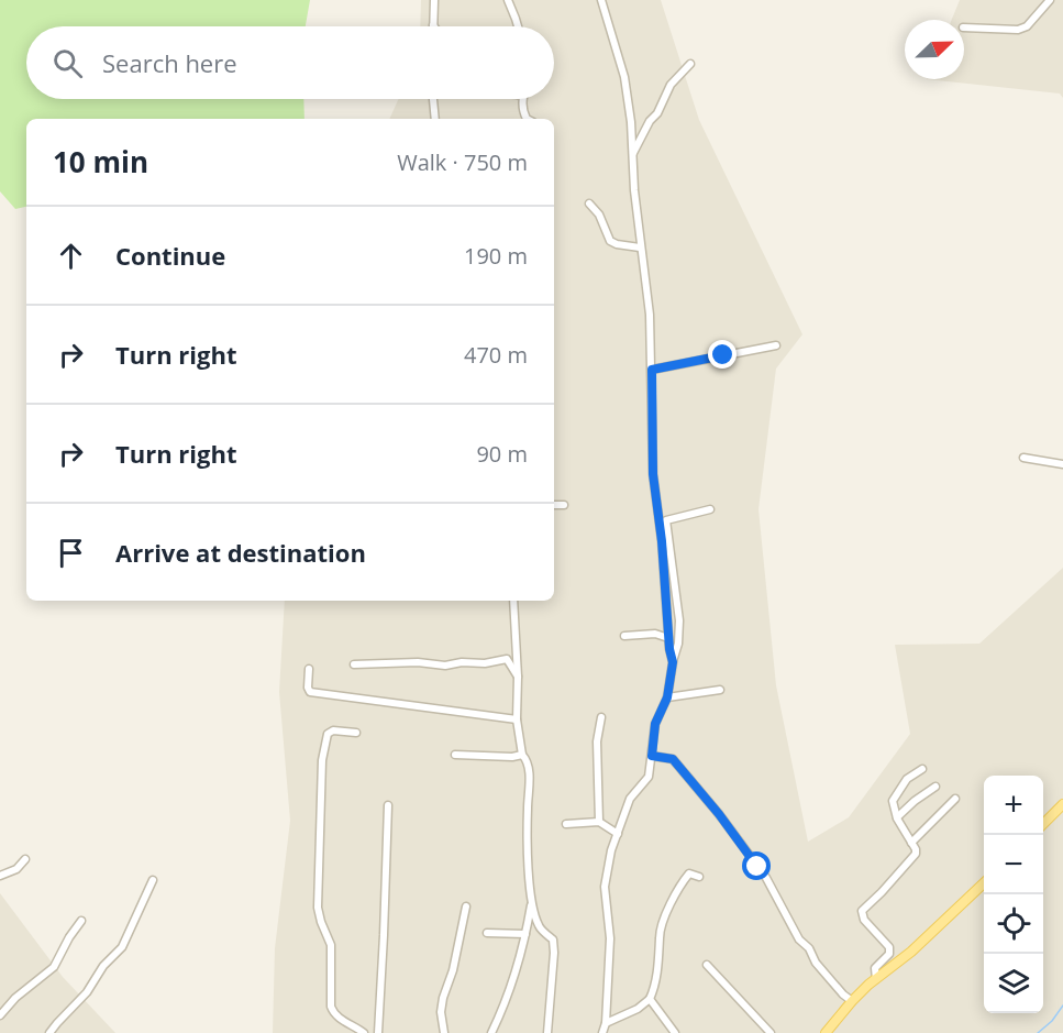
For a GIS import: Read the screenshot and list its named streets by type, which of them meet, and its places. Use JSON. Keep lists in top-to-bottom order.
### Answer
{
  "north": "top right",
  "page": {
    "search": "Search here",
    "heading": ["10 min", "Walk · 750 m"],
    "list": [
      ["Continue", "190 m"],
      ["Turn right", "470 m"],
      ["Turn right", "90 m"],
      "Arrive at destination"
    ],
    "map_buttons": ["+", "−"]
  }
}
